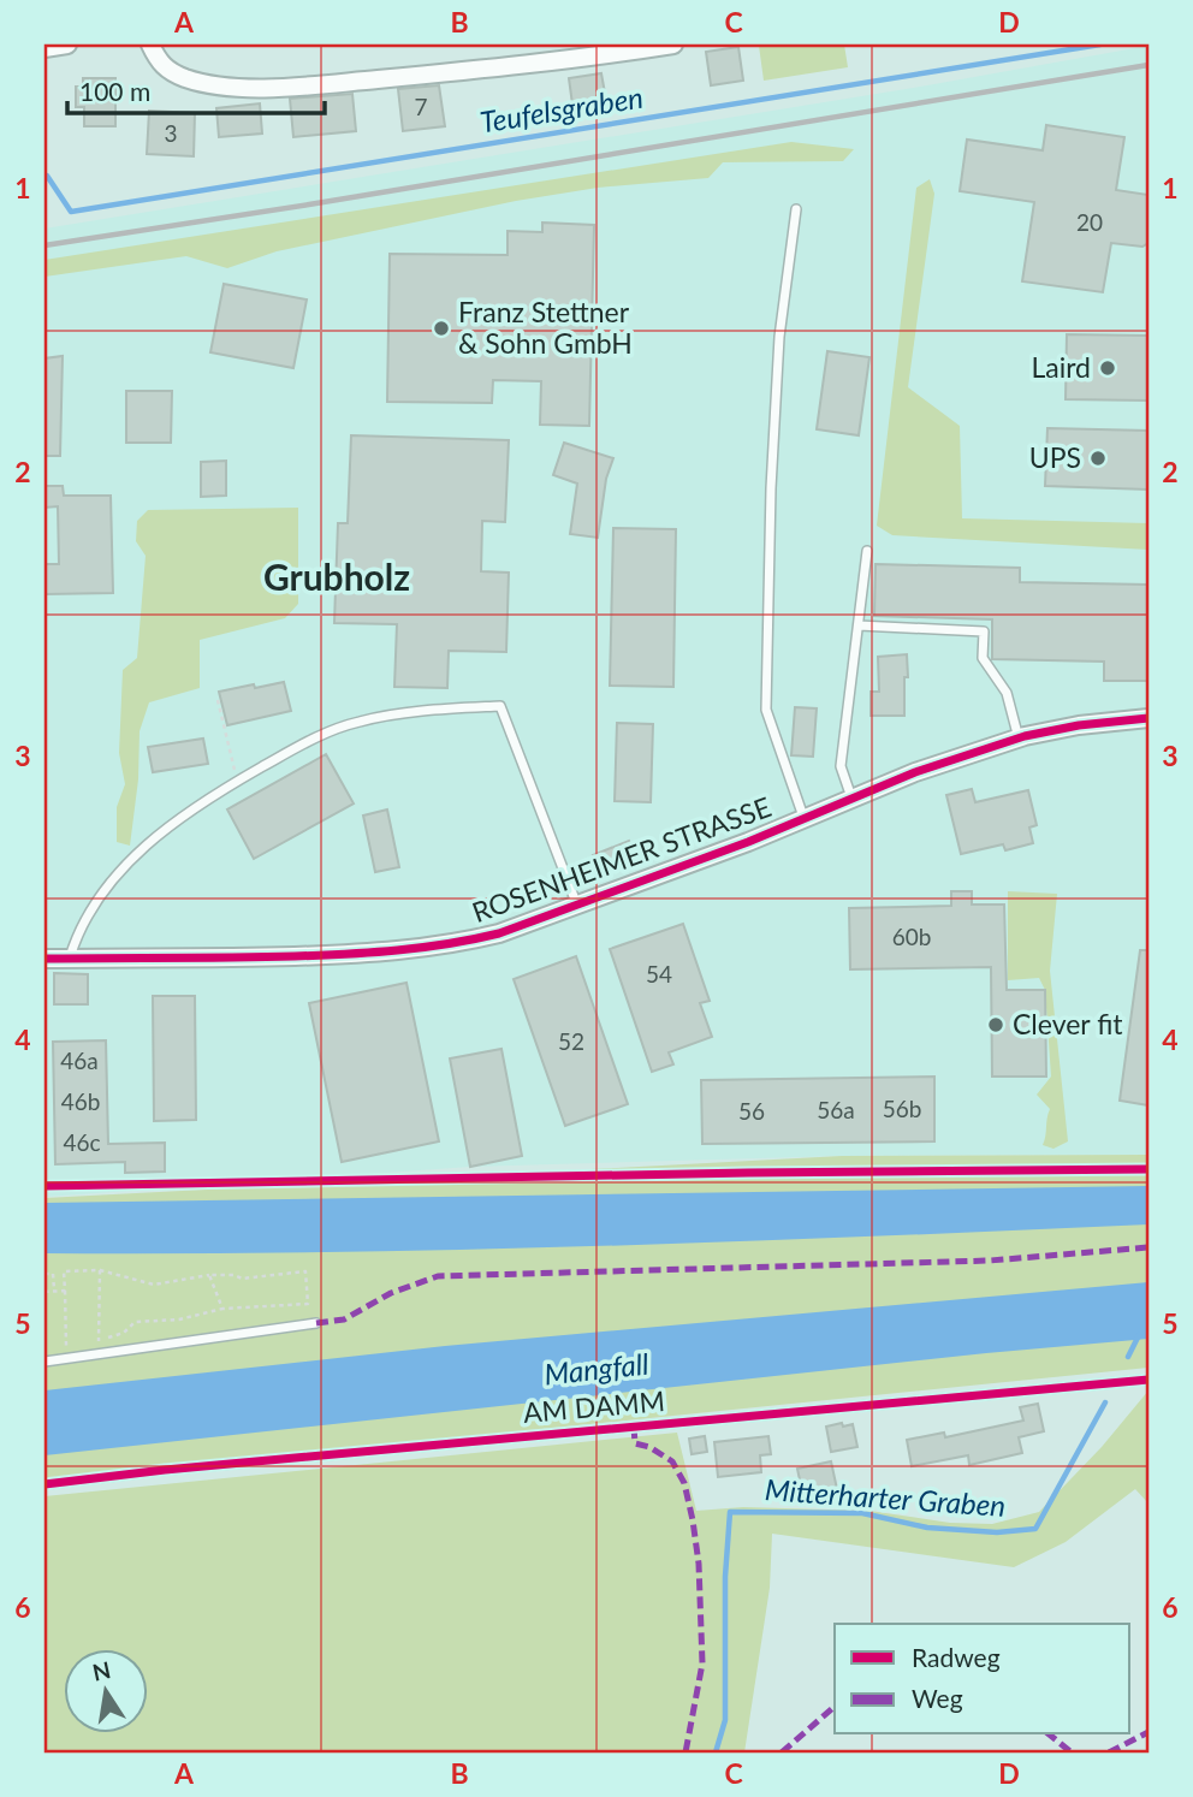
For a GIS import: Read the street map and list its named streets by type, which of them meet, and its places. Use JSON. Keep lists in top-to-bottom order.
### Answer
{
  "streets": {
    "street": ["ROSENHEIMER STRASSE"],
    "lane": ["AM DAMM"]
  },
  "districts": ["Grubholz"],
  "water": ["Teufelsgraben", "Mangfall", "Mitterharter Graben"],
  "places": [
    "Franz Stettner & Sohn GmbH",
    "Laird",
    "UPS",
    "Clever fit"
  ],
  "house_numbers": [
    "7",
    "3",
    "20",
    "60b",
    "54",
    "52",
    "46a",
    "46b",
    "56b",
    "56a",
    "56",
    "46c"
  ],
  "legend": ["Radweg", "Weg"],
  "scale_bar": "100 m",
  "north": "top",
  "grid": {
    "columns": [
      "A",
      "B",
      "C",
      "D"
    ],
    "rows": [
      "1",
      "2",
      "3",
      "4",
      "5",
      "6"
    ]
  }
}
